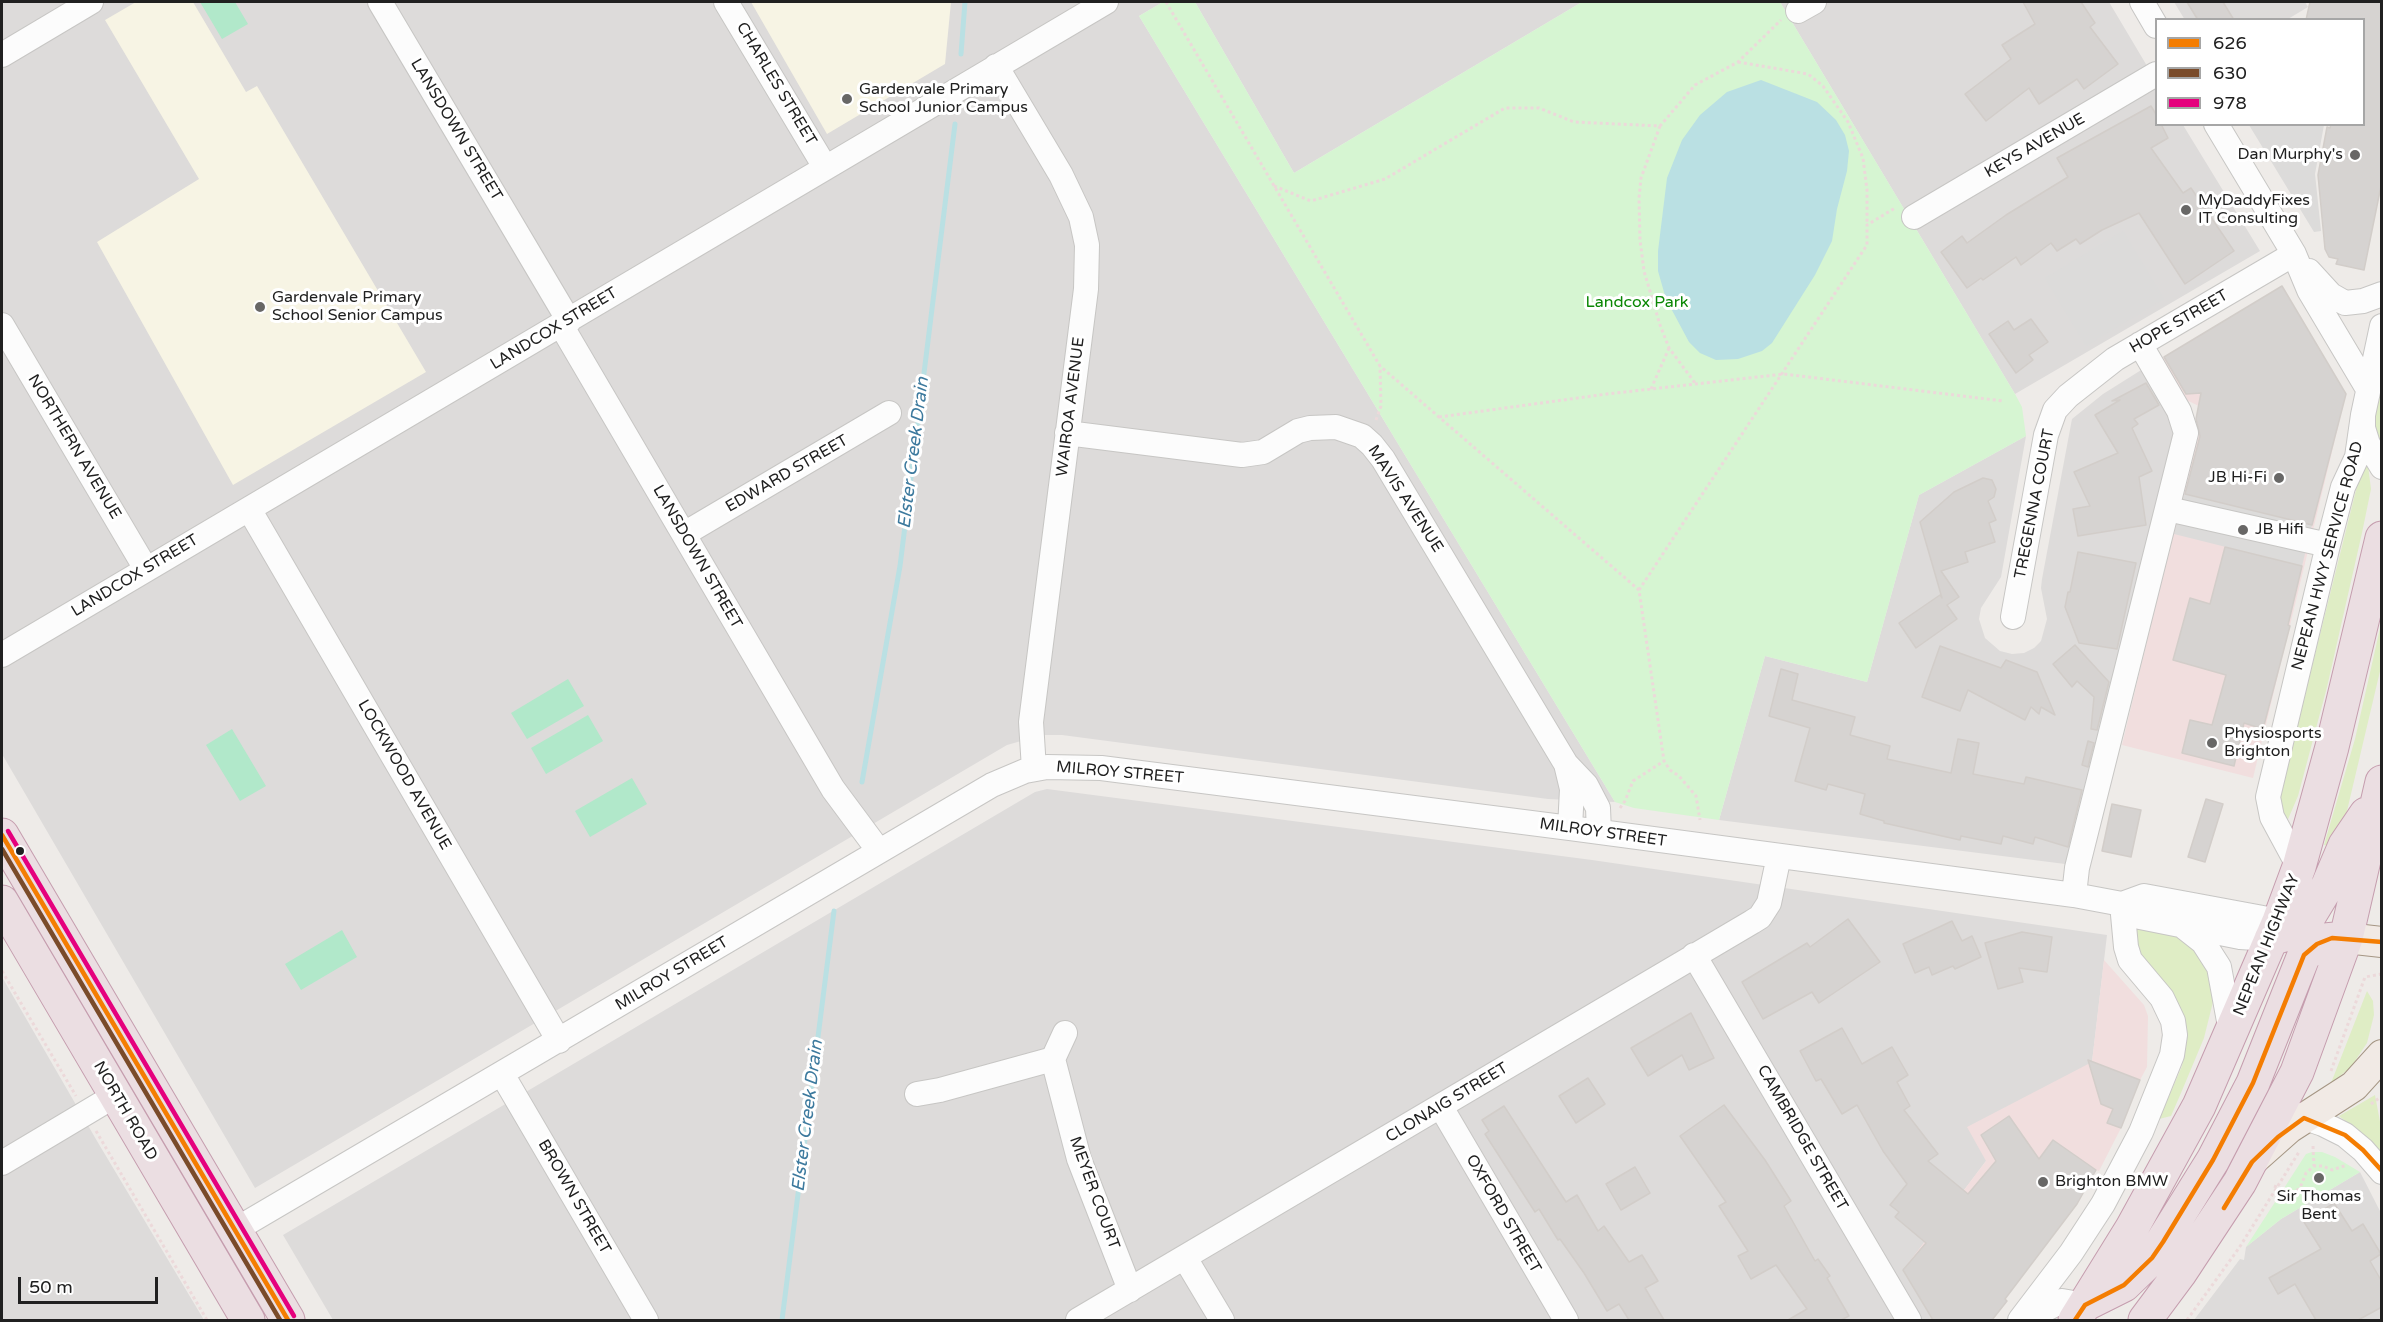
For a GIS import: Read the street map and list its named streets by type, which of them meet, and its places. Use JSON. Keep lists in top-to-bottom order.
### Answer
{
  "streets": {
    "highway": ["NEPEAN HIGHWAY", "NORTH ROAD"],
    "street": [
      "CHARLES STREET",
      "LANSDOWN STREET",
      "KEYS AVENUE",
      "HOPE STREET",
      "LANDCOX STREET",
      "WAIROA AVENUE",
      "NORTHERN AVENUE",
      "EDWARD STREET",
      "MAVIS AVENUE",
      "TREGENNA COURT",
      "NEPEAN HWY SERVICE ROAD",
      "MILROY STREET",
      "LOCKWOOD AVENUE",
      "CLONAIG STREET",
      "CAMBRIDGE STREET",
      "MEYER COURT",
      "BROWN STREET",
      "OXFORD STREET"
    ]
  },
  "crossings": [
    ["CHARLES STREET", "LANDCOX STREET"],
    ["LANSDOWN STREET", "LANDCOX STREET"],
    ["LANSDOWN STREET", "EDWARD STREET"],
    ["LANSDOWN STREET", "MILROY STREET"],
    ["HOPE STREET", "TREGENNA COURT"],
    ["LANDCOX STREET", "WAIROA AVENUE"],
    ["LANDCOX STREET", "NORTHERN AVENUE"],
    ["LANDCOX STREET", "LOCKWOOD AVENUE"],
    ["WAIROA AVENUE", "MAVIS AVENUE"],
    ["WAIROA AVENUE", "MILROY STREET"],
    ["MAVIS AVENUE", "MILROY STREET"],
    ["NEPEAN HWY SERVICE ROAD", "NEPEAN HIGHWAY"],
    ["MILROY STREET", "LOCKWOOD AVENUE"],
    ["MILROY STREET", "NEPEAN HIGHWAY"],
    ["MILROY STREET", "CLONAIG STREET"],
    ["MILROY STREET", "NORTH ROAD"],
    ["MILROY STREET", "BROWN STREET"],
    ["CLONAIG STREET", "CAMBRIDGE STREET"],
    ["CLONAIG STREET", "MEYER COURT"],
    ["CLONAIG STREET", "OXFORD STREET"]
  ],
  "water": ["Elster Creek Drain"],
  "parks": ["Landcox Park"],
  "places": [
    "Gardenvale Primary School Junior Campus",
    "Dan Murphy's",
    "MyDaddyFixes IT Consulting",
    "Gardenvale Primary School Senior Campus",
    "JB Hi-Fi",
    "JB Hifi",
    "Physiosports Brighton",
    "Sir Thomas Bent",
    "Brighton BMW"
  ],
  "lines": ["transit line 978", "transit line 626", "transit line 630"],
  "legend": ["626", "630", "978"],
  "scale_bar": "50 m"
}
